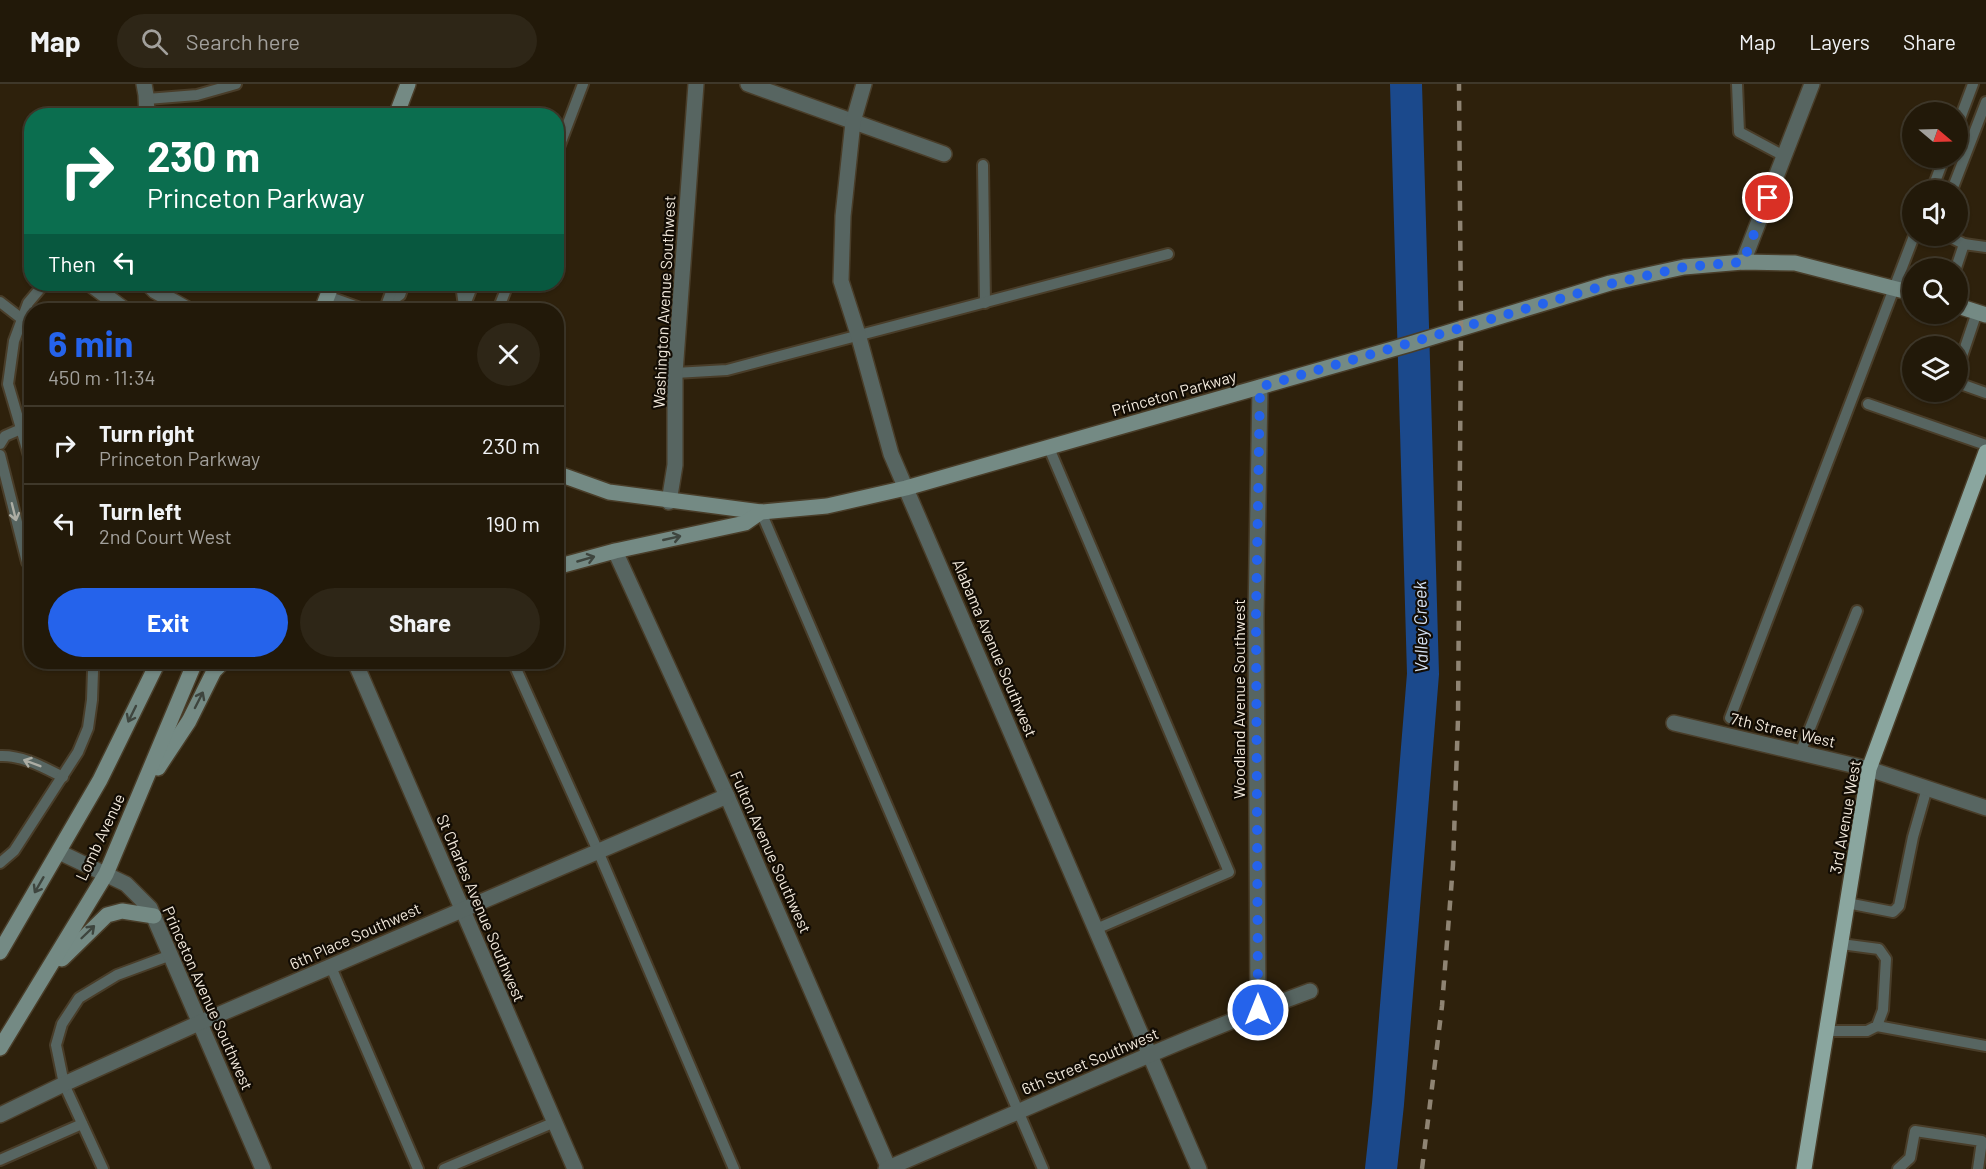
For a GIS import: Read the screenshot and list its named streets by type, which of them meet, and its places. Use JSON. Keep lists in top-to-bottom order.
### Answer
{
  "streets": {
    "main road": ["Princeton Parkway", "3rd Avenue West", "Lomb Avenue"],
    "street": [
      "Washington Avenue Southwest",
      "Alabama Avenue Southwest",
      "Woodland Avenue Southwest",
      "7th Street West",
      "Fulton Avenue Southwest",
      "St Charles Avenue Southwest",
      "6th Place Southwest",
      "Princeton Avenue Southwest",
      "6th Street Southwest"
    ]
  },
  "crossings": [
    ["Princeton Parkway", "Alabama Avenue Southwest"],
    ["Princeton Parkway", "Woodland Avenue Southwest"],
    ["Princeton Parkway", "Fulton Avenue Southwest"],
    ["Alabama Avenue Southwest", "6th Street Southwest"],
    ["Woodland Avenue Southwest", "6th Street Southwest"],
    ["7th Street West", "3rd Avenue West"],
    ["Lomb Avenue", "Princeton Avenue Southwest"],
    ["Fulton Avenue Southwest", "6th Place Southwest"],
    ["Fulton Avenue Southwest", "6th Street Southwest"],
    ["St Charles Avenue Southwest", "6th Place Southwest"],
    ["6th Place Southwest", "Princeton Avenue Southwest"]
  ],
  "water": ["Valley Creek"],
  "north": "right",
  "page": {
    "header": "Map",
    "search": "Search here",
    "nav": ["Map", "Layers", "Share"],
    "turn": ["230 m", "Princeton Parkway"],
    "then": "Then",
    "heading": ["6 min", "450 m · 11:34"],
    "list": [
      {
        "name": "Turn right",
        "note": "Princeton Parkway",
        "value": "230 m"
      },
      {
        "name": "Turn left",
        "note": "2nd Court West",
        "value": "190 m"
      }
    ],
    "buttons": ["Exit", "Share"]
  }
}
